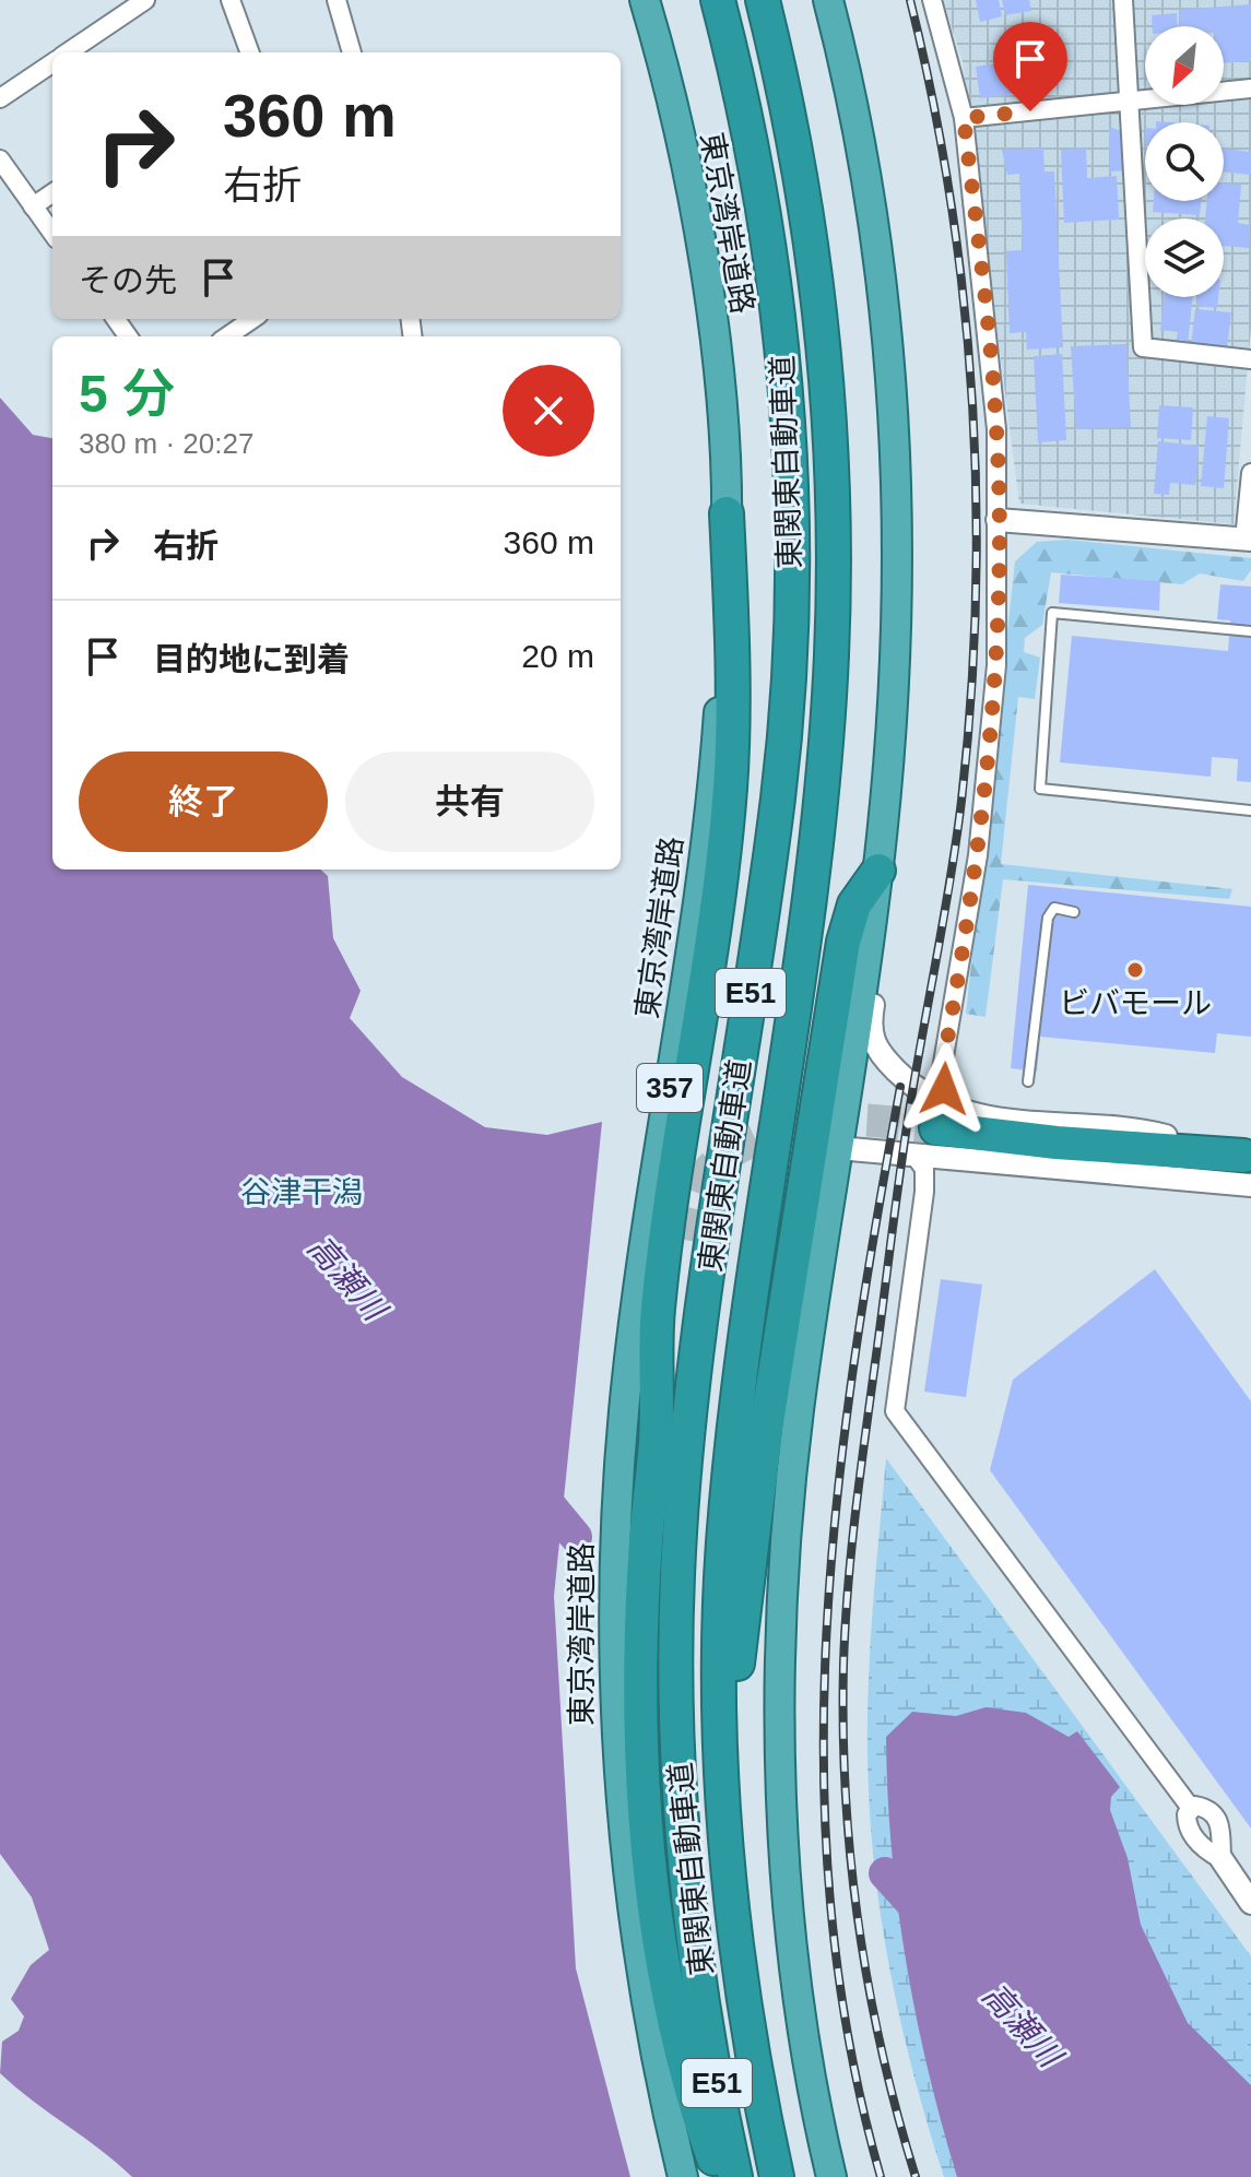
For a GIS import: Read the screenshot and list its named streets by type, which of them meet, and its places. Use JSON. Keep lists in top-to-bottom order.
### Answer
{
  "streets": {
    "highway": [
      "東京湾岸道路",
      "東関東自動車道",
      "E51",
      "357"
    ]
  },
  "water": ["高瀬川"],
  "parks": ["谷津干潟"],
  "places": ["ビバモール"],
  "north": "bottom left",
  "page": {
    "turn": ["360 m", "右折"],
    "then": "その先",
    "heading": ["5 分", "380 m · 20:27"],
    "list": [
      {
        "name": "右折",
        "value": "360 m"
      },
      {
        "name": "目的地に到着",
        "value": "20 m"
      }
    ],
    "buttons": ["終了", "共有"]
  }
}
